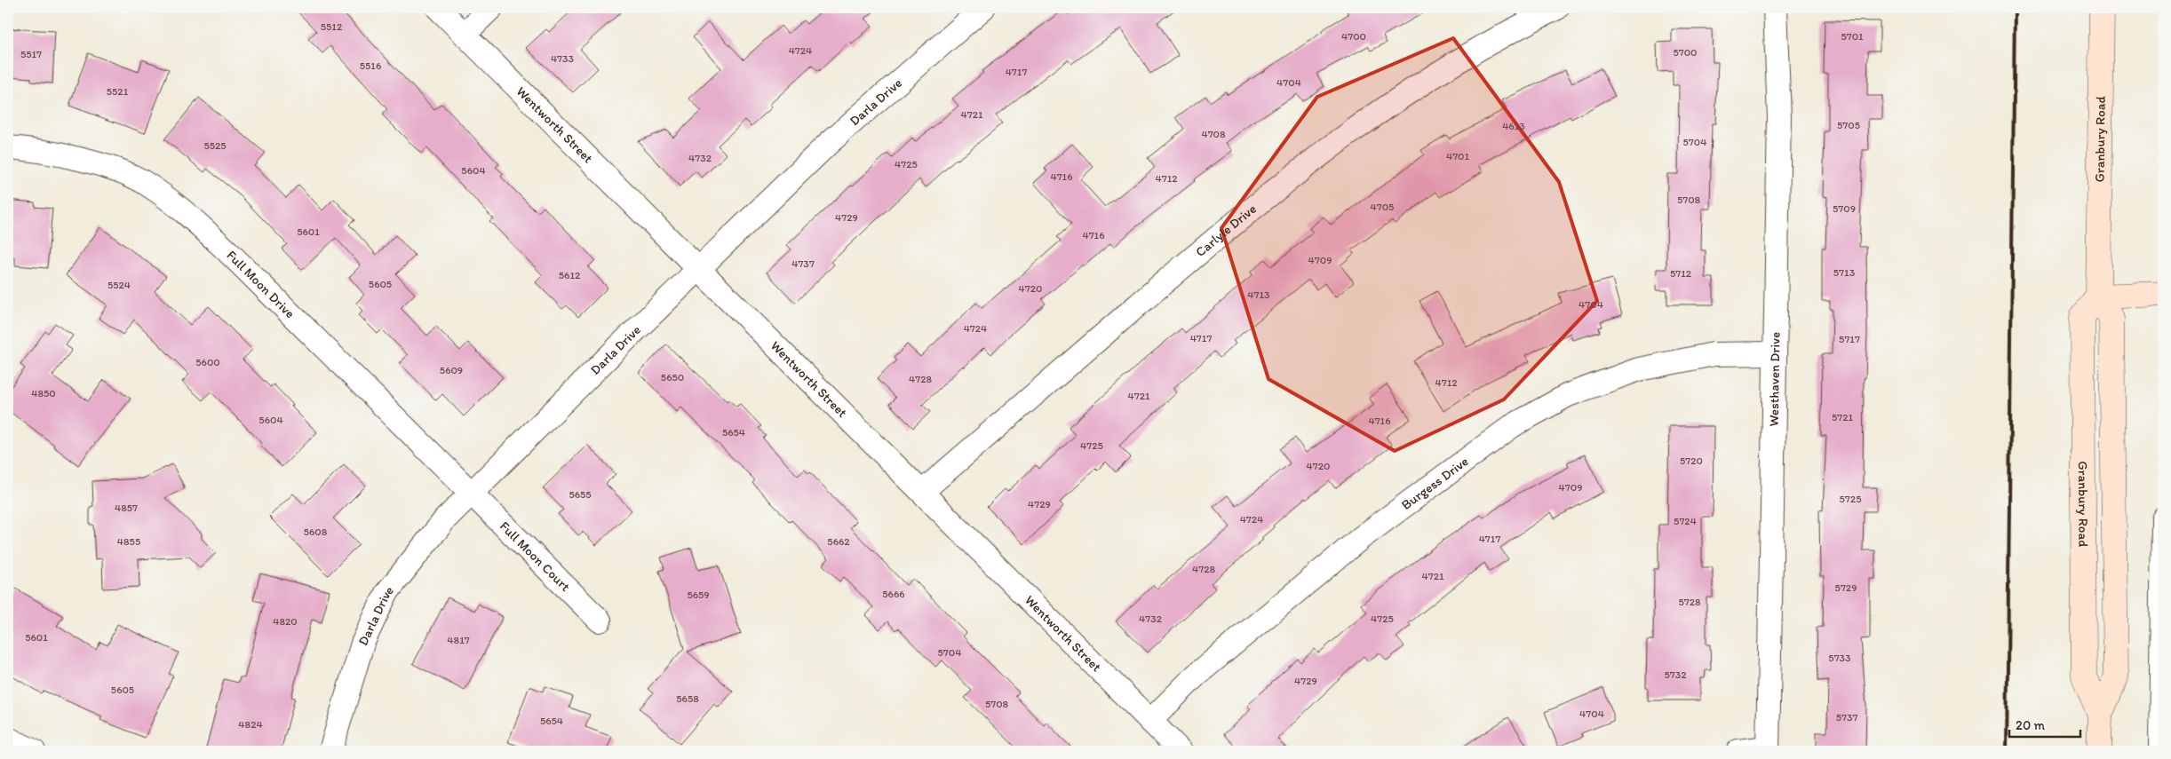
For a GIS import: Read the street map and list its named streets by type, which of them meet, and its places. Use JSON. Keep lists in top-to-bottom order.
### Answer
{
  "streets": {
    "main road": ["Granbury Road"],
    "street": [
      "Darla Drive",
      "Wentworth Street",
      "Carlyle Drive",
      "Full Moon Drive",
      "Westhaven Drive",
      "Burgess Drive",
      "Full Moon Court"
    ]
  },
  "crossings": [
    ["Darla Drive", "Wentworth Street"],
    ["Darla Drive", "Full Moon Drive"],
    ["Darla Drive", "Full Moon Court"],
    ["Wentworth Street", "Carlyle Drive"],
    ["Wentworth Street", "Burgess Drive"],
    ["Full Moon Drive", "Full Moon Court"],
    ["Westhaven Drive", "Burgess Drive"]
  ],
  "house_numbers": [
    "5512",
    "4700",
    "5701",
    "4724",
    "5700",
    "5517",
    "4733",
    "5516",
    "4717",
    "4704",
    "5521",
    "4721",
    "5705",
    "4613",
    "4708",
    "5704",
    "5525",
    "4701",
    "4732",
    "4725",
    "5604",
    "4716",
    "4712",
    "5708",
    "4705",
    "5709",
    "4729",
    "5601",
    "4716",
    "4709",
    "4737",
    "5713",
    "5712",
    "5612",
    "5605",
    "5524",
    "4720",
    "4713",
    "4704",
    "4724",
    "4717",
    "5717",
    "5600",
    "5609",
    "5650",
    "4728",
    "4712",
    "4850",
    "4721",
    "5721",
    "5604",
    "4716",
    "5654",
    "4725",
    "5720",
    "4720",
    "4709",
    "5655",
    "5725",
    "4729",
    "4857",
    "4724",
    "5724",
    "5608",
    "4717",
    "4855",
    "5662",
    "4728",
    "4721",
    "5729",
    "5666",
    "5659",
    "5728",
    "4732",
    "4725",
    "4820",
    "5601",
    "4817",
    "5704",
    "5733",
    "5732",
    "4729",
    "5605",
    "5658",
    "5708",
    "4704",
    "5737",
    "5654",
    "4824"
  ],
  "scale_bar": "20 m"
}
